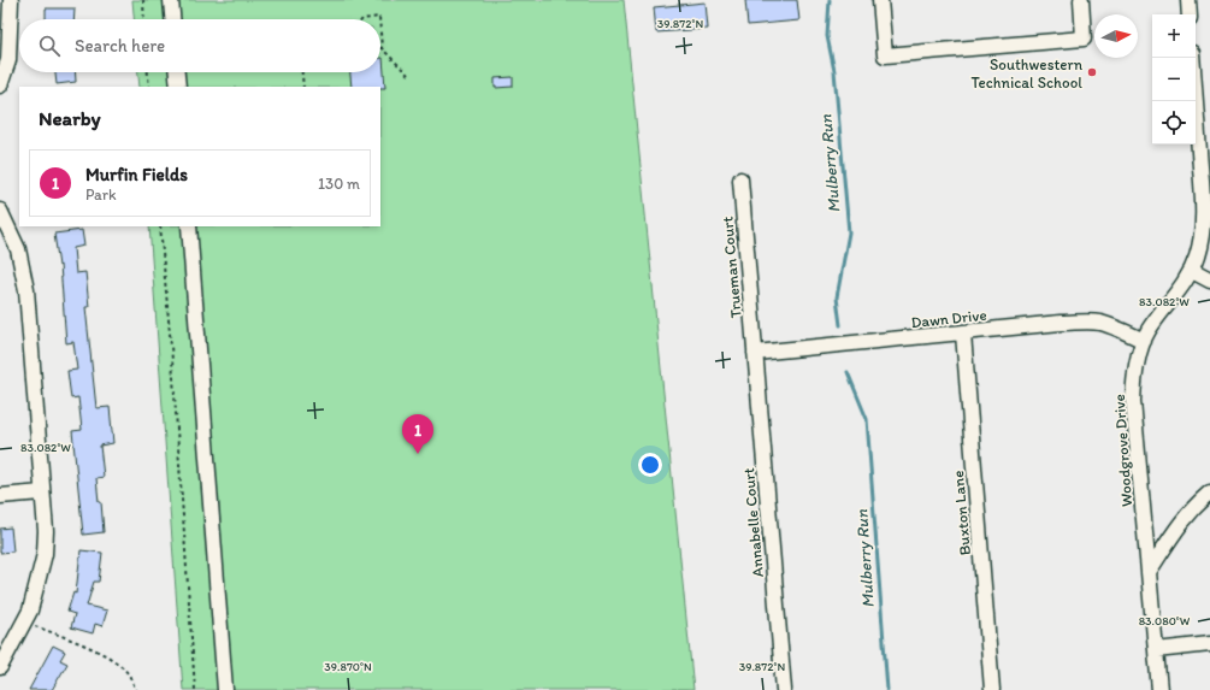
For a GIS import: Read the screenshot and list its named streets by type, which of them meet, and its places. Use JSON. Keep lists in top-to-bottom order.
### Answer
{
  "streets": {
    "street": [
      "Trueman Court",
      "Dawn Drive",
      "Woodgrove Drive",
      "Buxton Lane",
      "Annabelle Court"
    ]
  },
  "crossings": [
    ["Trueman Court", "Dawn Drive"],
    ["Trueman Court", "Annabelle Court"],
    ["Dawn Drive", "Woodgrove Drive"],
    ["Dawn Drive", "Buxton Lane"],
    ["Dawn Drive", "Annabelle Court"]
  ],
  "water": ["Mulberry Run"],
  "places": ["Southwestern Technical School"],
  "north": "right",
  "page": {
    "map_buttons": ["+", "−"],
    "search": "Search here",
    "heading": "Nearby",
    "list": [
      {
        "mark": "1",
        "name": "Murfin Fields",
        "note": "Park",
        "value": "130 m"
      }
    ],
    "pins": "1"
  },
  "coordinates": [
    "39.872°N",
    "83.082°W",
    "83.080°W",
    "39.870°N"
  ]
}
